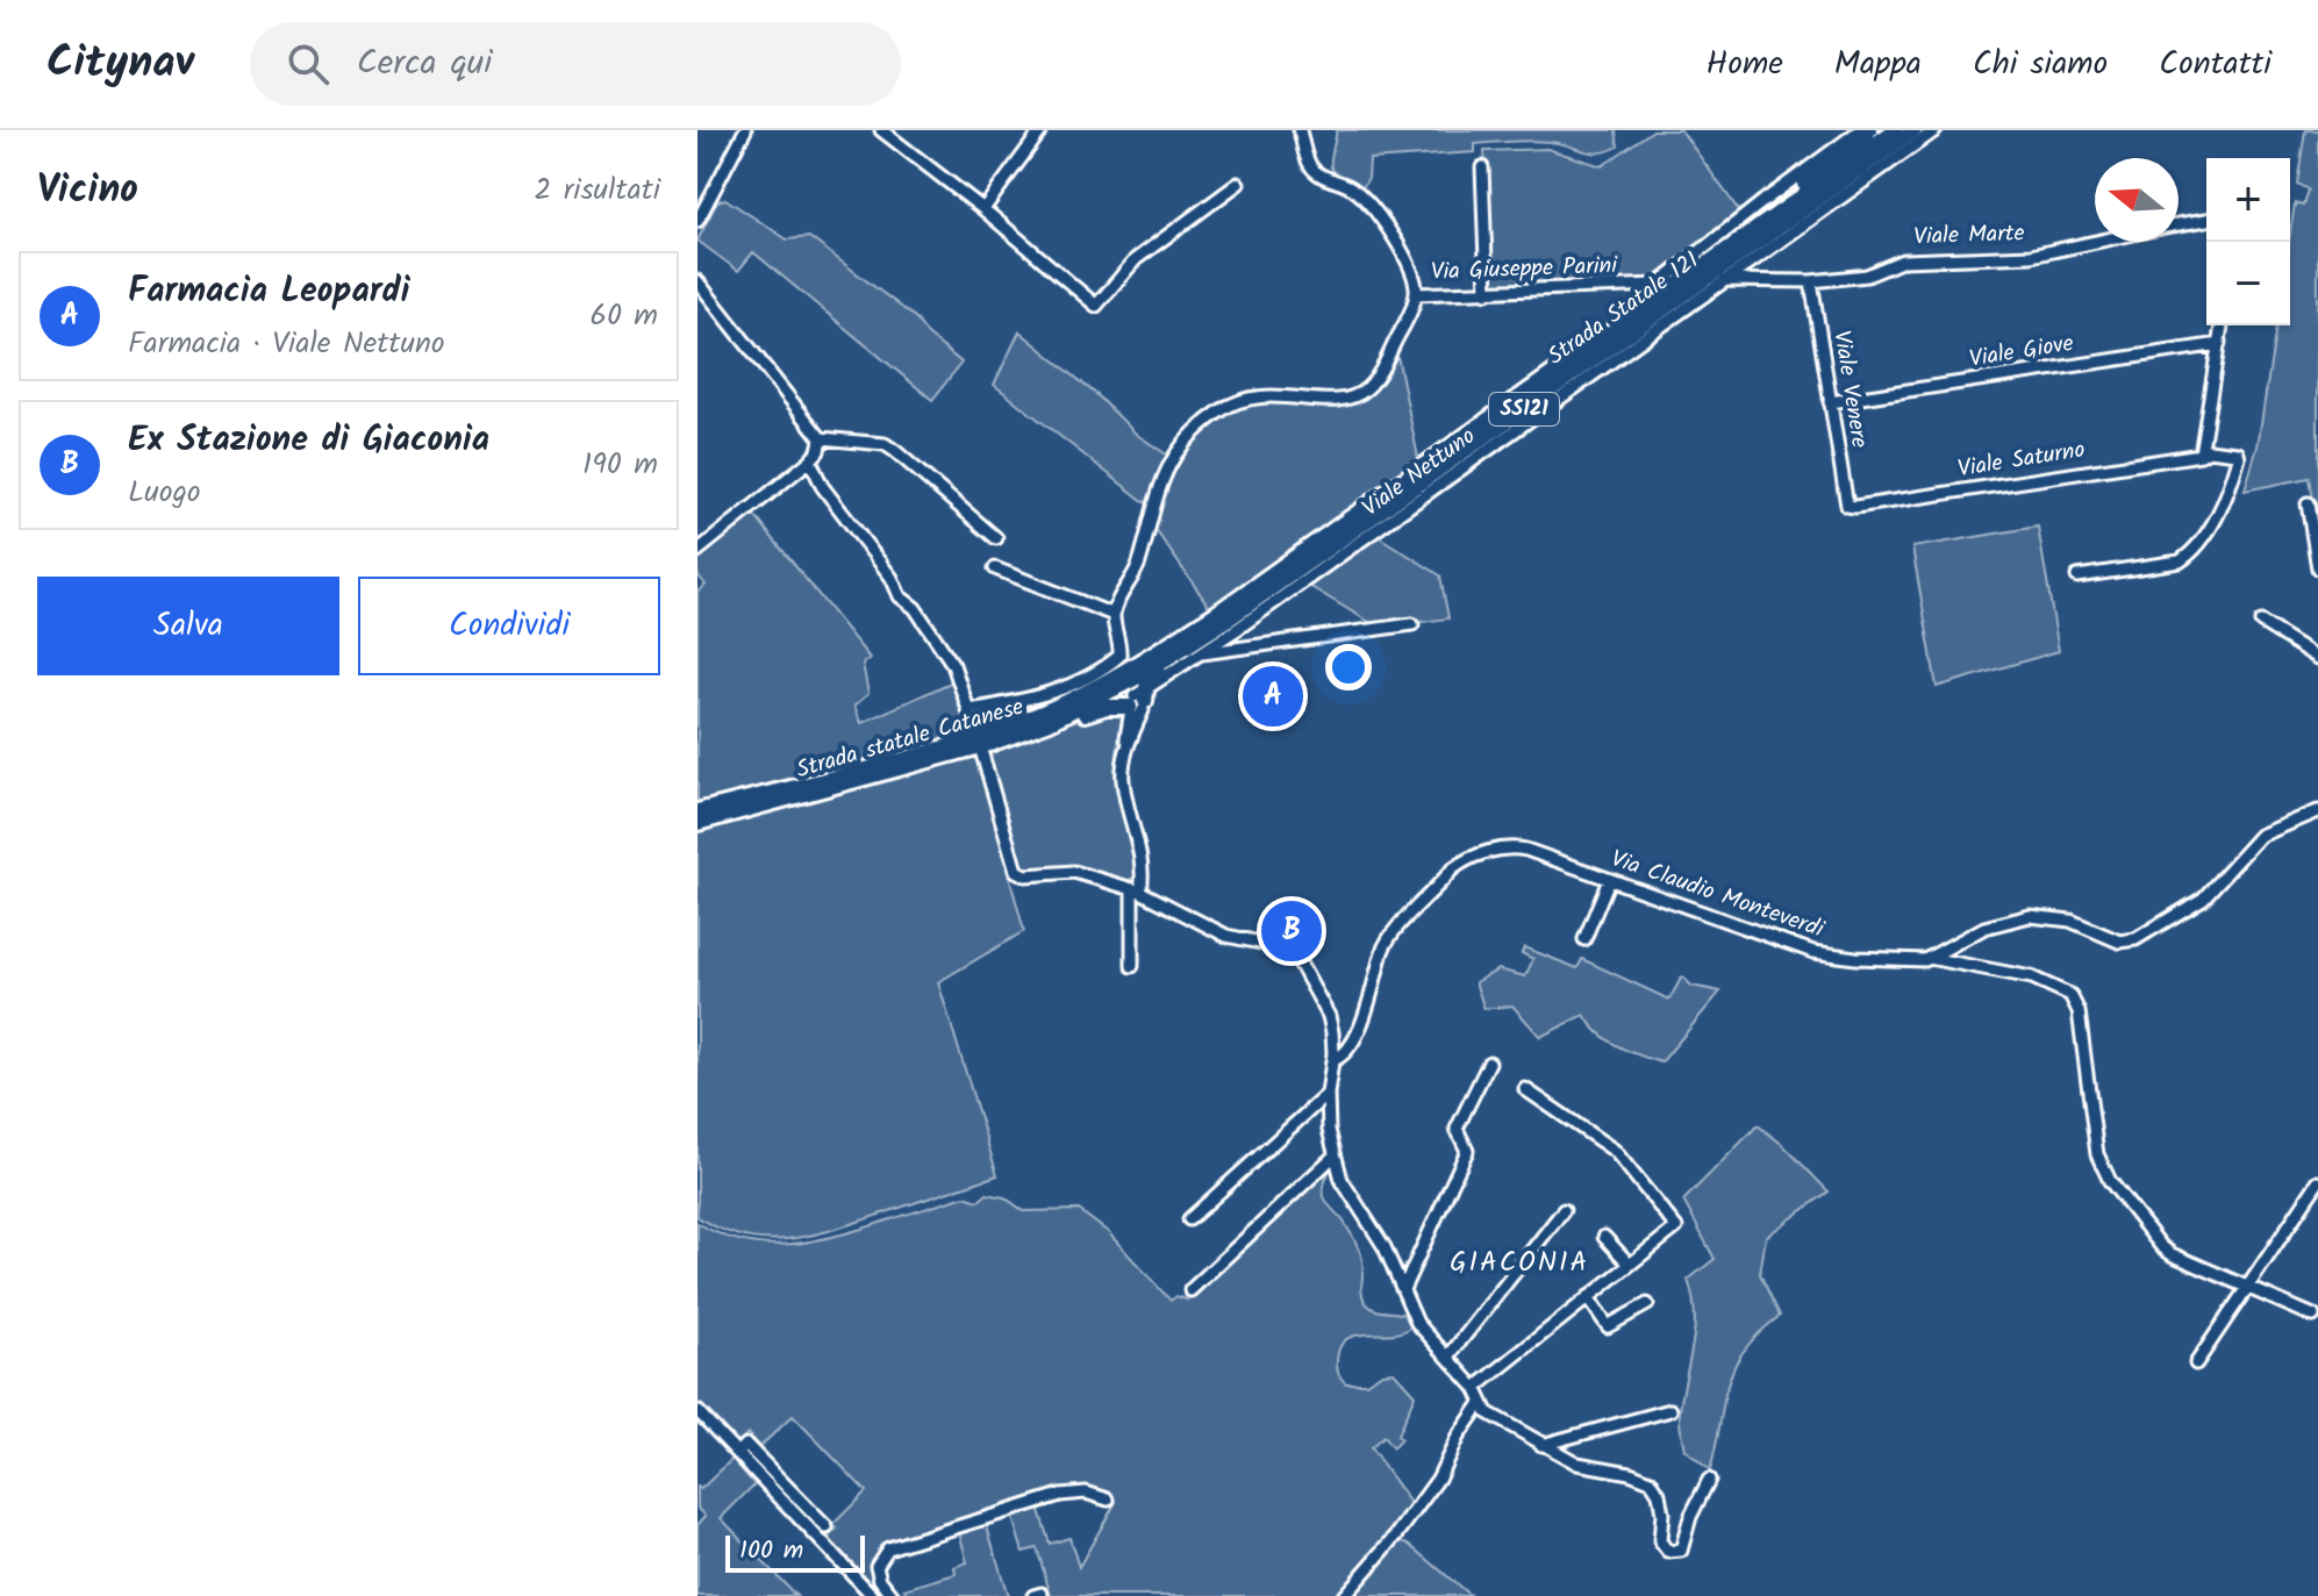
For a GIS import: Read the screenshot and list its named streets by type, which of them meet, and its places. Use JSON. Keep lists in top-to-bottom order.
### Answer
{
  "streets": {
    "main road": ["Strada Statale 121", "SS121", "Strada statale Catanese"],
    "street": [
      "Viale Marte",
      "Via Giuseppe Parini",
      "Viale Giove",
      "Viale Venere",
      "Viale Saturno",
      "Viale Nettuno",
      "Via Claudio Monteverdi"
    ]
  },
  "crossings": [
    ["Viale Marte", "Viale Venere"],
    ["Viale Marte", "Viale Nettuno"],
    ["Strada Statale 121", "Viale Nettuno"],
    ["Strada Statale 121", "Strada statale Catanese"],
    ["Viale Giove", "Viale Venere"],
    ["Viale Venere", "Viale Saturno"],
    ["Viale Nettuno", "Strada statale Catanese"]
  ],
  "districts": ["GIACONIA"],
  "scale_bar": "100 m",
  "north": "left",
  "page": {
    "header": "Citynav",
    "search": "Cerca qui",
    "nav": [
      "Home",
      "Mappa",
      "Chi siamo",
      "Contatti"
    ],
    "heading": ["Vicino", "2 risultati"],
    "map_buttons": ["+", "−"],
    "list": [
      {
        "mark": "A",
        "name": "Farmacia Leopardi",
        "note": "Farmacia · Viale Nettuno",
        "value": "60 m"
      },
      {
        "mark": "B",
        "name": "Ex Stazione di Giaconia",
        "note": "Luogo",
        "value": "190 m"
      }
    ],
    "buttons": ["Salva", "Condividi"],
    "pins": ["A", "B"],
    "scale": "100 m"
  }
}
